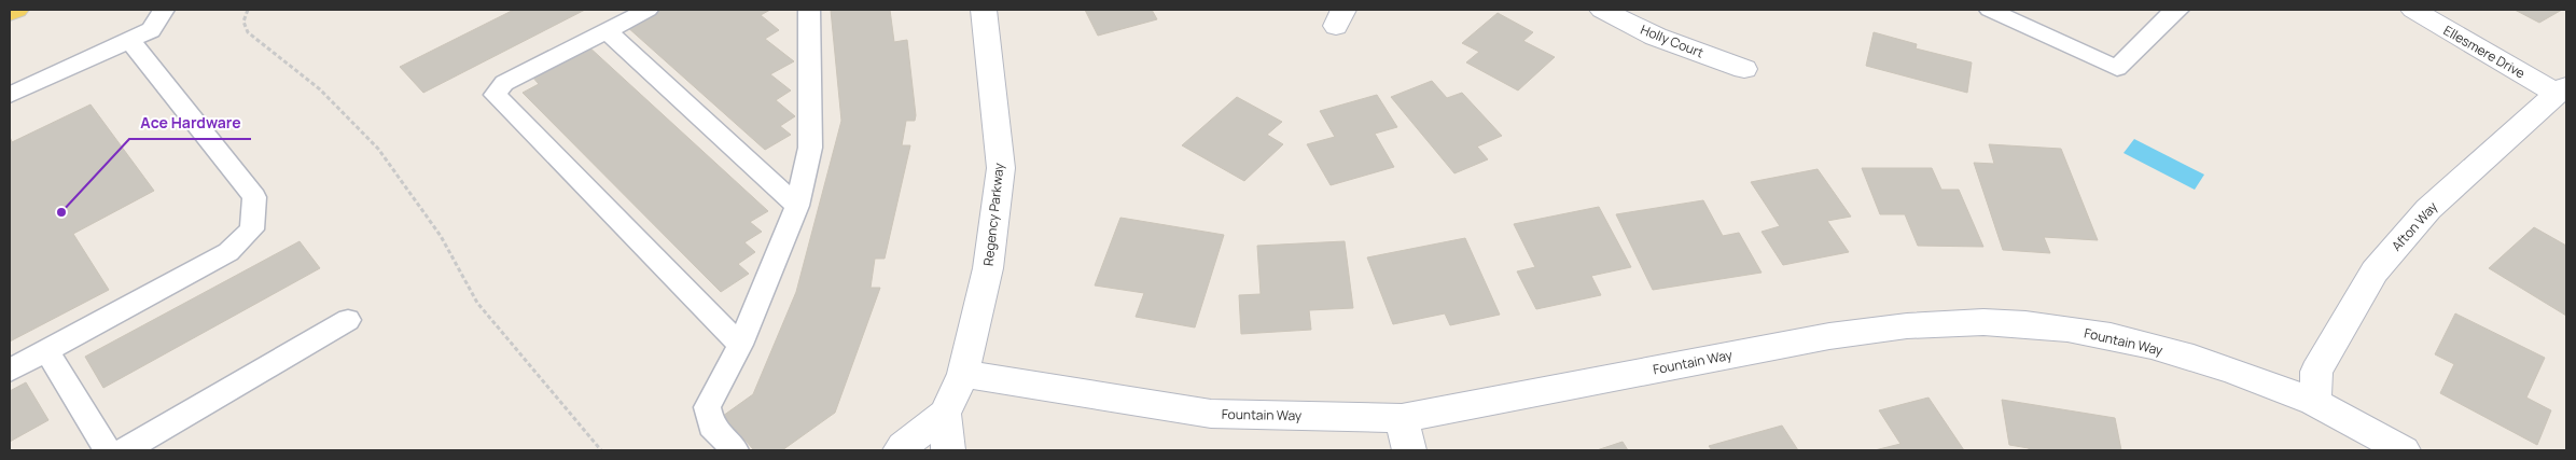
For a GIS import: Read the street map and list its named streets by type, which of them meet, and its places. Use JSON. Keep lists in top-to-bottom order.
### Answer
{
  "streets": {
    "street": [
      "Holly Court",
      "Ellesmere Drive",
      "Regency Parkway",
      "Afton Way",
      "Fountain Way"
    ]
  },
  "crossings": [
    ["Ellesmere Drive", "Afton Way"],
    ["Regency Parkway", "Fountain Way"],
    ["Afton Way", "Fountain Way"]
  ],
  "places": ["Ace Hardware"]
}
